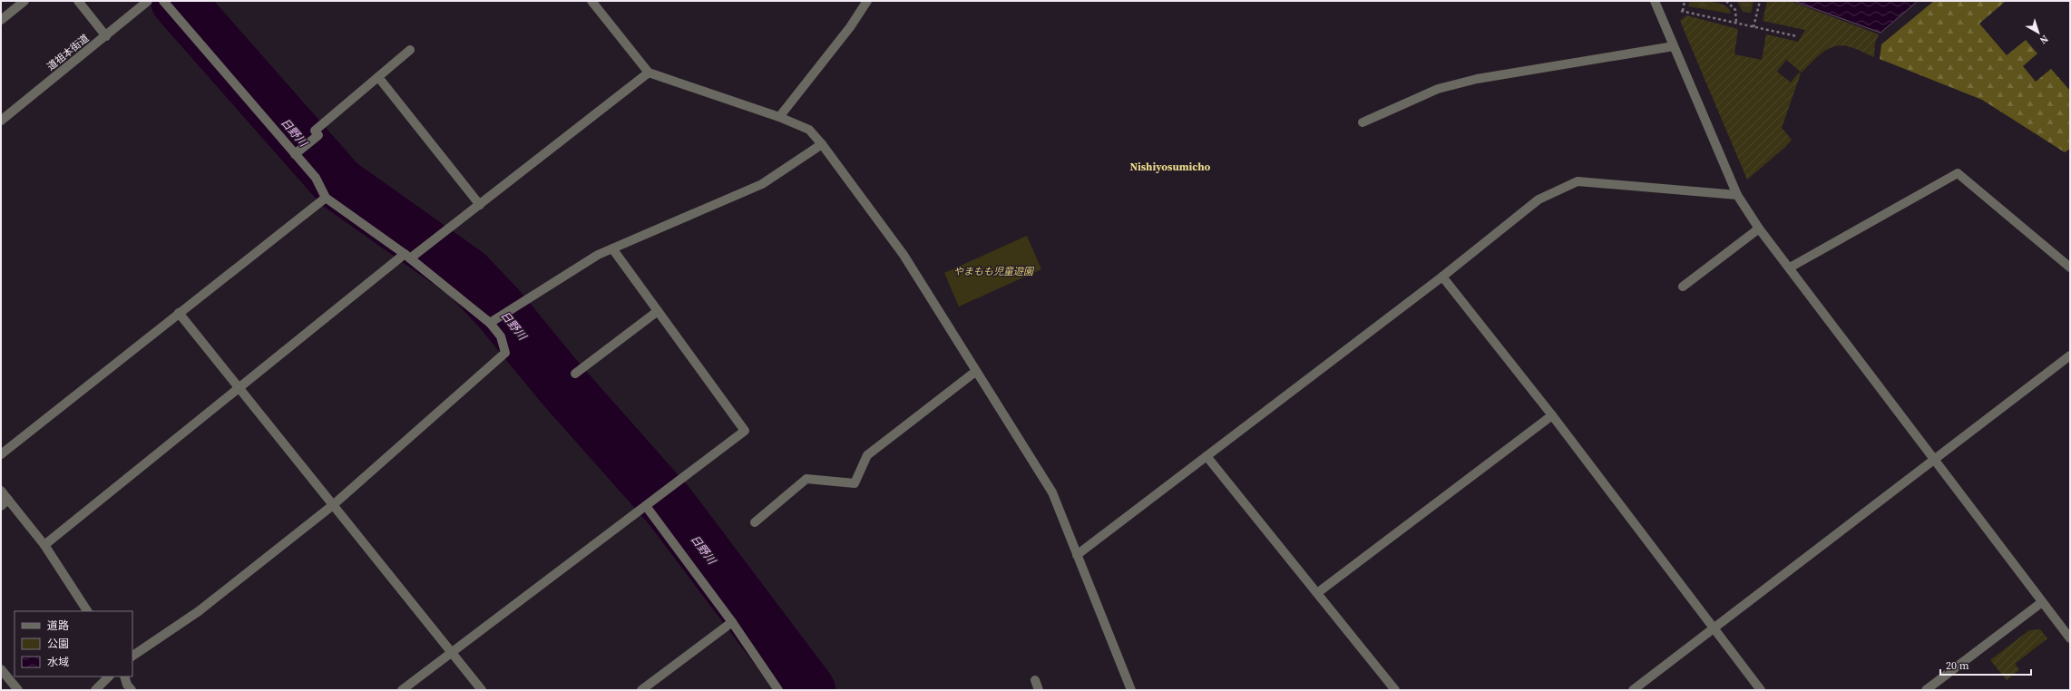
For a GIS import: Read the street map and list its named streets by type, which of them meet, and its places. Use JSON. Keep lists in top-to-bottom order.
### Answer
{
  "streets": {
    "street": ["道祖本街道"]
  },
  "districts": ["Nishiyosumicho"],
  "water": ["日野川"],
  "parks": ["やまもも児童遊園"],
  "legend": ["道路", "公園", "水域"],
  "scale_bar": "20 m",
  "north": "bottom right"
}
